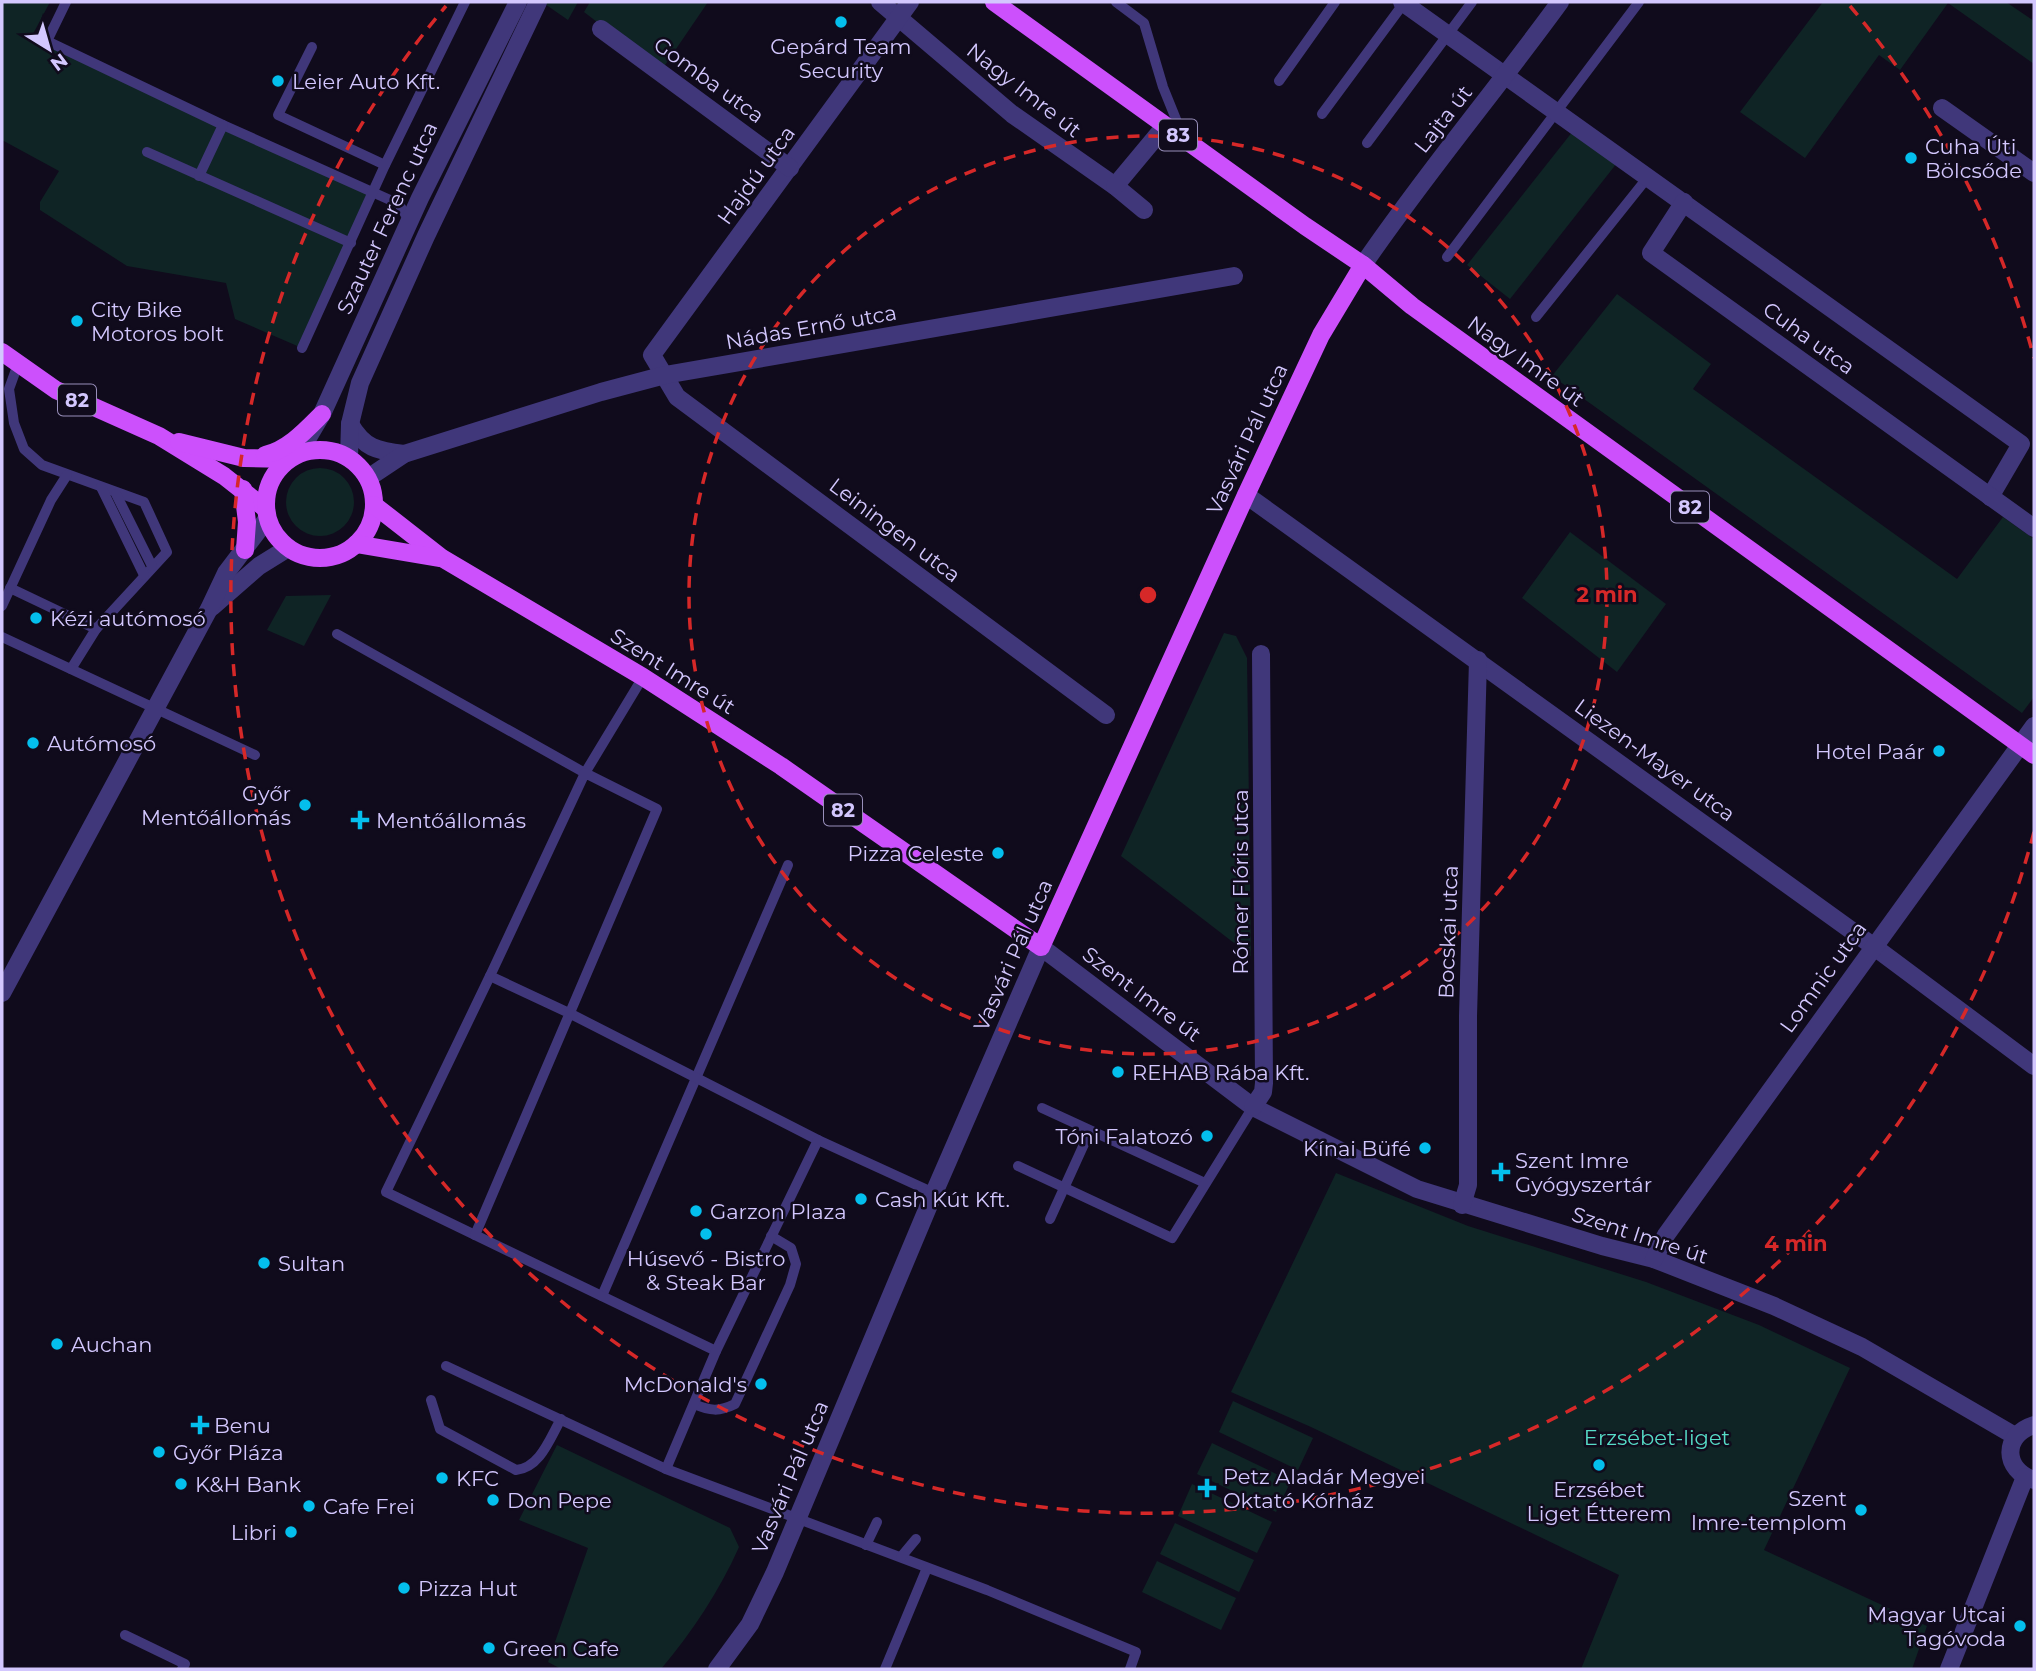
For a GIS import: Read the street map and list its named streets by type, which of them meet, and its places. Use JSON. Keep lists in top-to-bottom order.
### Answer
{
  "streets": {
    "main road": [
      "Nagy Imre út",
      "83",
      "82",
      "Vasvári Pál utca",
      "Szent Imre út"
    ],
    "street": [
      "Gomba utca",
      "Lajta út",
      "Hajdú utca",
      "Szauter Ferenc utca",
      "Nádas Ernő utca",
      "Cuha utca",
      "Leiningen utca",
      "Liezen-Mayer utca",
      "Rómer Flóris utca",
      "Bocskai utca",
      "Lomnic utca"
    ]
  },
  "crossings": [
    ["Gomba utca", "Hajdú utca"],
    ["Nagy Imre út", "Lajta út"],
    ["Nagy Imre út", "Hajdú utca"],
    ["Nagy Imre út", "Vasvári Pál utca"],
    ["Nagy Imre út", "Lomnic utca"],
    ["Lajta út", "Cuha utca"],
    ["Lajta út", "Vasvári Pál utca"],
    ["Hajdú utca", "Nádas Ernő utca"],
    ["Hajdú utca", "Leiningen utca"],
    ["Szauter Ferenc utca", "Nádas Ernő utca"],
    ["Szauter Ferenc utca", "82"],
    ["Szauter Ferenc utca", "Szent Imre út"],
    ["Nádas Ernő utca", "82"],
    ["Nádas Ernő utca", "Leiningen utca"],
    ["Nádas Ernő utca", "Szent Imre út"],
    ["82", "Szent Imre út"],
    ["Vasvári Pál utca", "Szent Imre út"],
    ["Vasvári Pál utca", "Liezen-Mayer utca"],
    ["Szent Imre út", "Rómer Flóris utca"],
    ["Szent Imre út", "Bocskai utca"],
    ["Szent Imre út", "Lomnic utca"],
    ["Liezen-Mayer utca", "Bocskai utca"],
    ["Liezen-Mayer utca", "Lomnic utca"]
  ],
  "parks": ["Erzsébet-liget"],
  "places": {
    "other": [
      "Gepárd Team Security",
      "Leier Auto Kft.",
      "Cuha Úti Bölcsőde",
      "City Bike Motoros bolt",
      "Kézi autómosó",
      "Autómosó",
      "Hotel Paár",
      "Győr Mentőállomás",
      "Pizza Celeste",
      "REHAB Rába Kft.",
      "Tóni Falatozó",
      "Kínai Büfé",
      "Cash Kút Kft.",
      "Garzon Plaza",
      "Húsevő - Bistro & Steak Bar",
      "Sultan",
      "Auchan",
      "McDonald's",
      "Győr Pláza",
      "Erzsébet Liget Étterem",
      "KFC",
      "K&H Bank",
      "Don Pepe",
      "Cafe Frei",
      "Szent Imre-templom",
      "Libri",
      "Pizza Hut",
      "Magyar Utcai Tagóvoda",
      "Green Cafe"
    ],
    "health": [
      "Mentőállomás",
      "Szent Imre Gyógyszertár",
      "Benu",
      "Petz Aladár Megyei Oktató Kórház"
    ]
  },
  "north": "bottom right",
  "rings": ["2 min", "4 min"]
}
